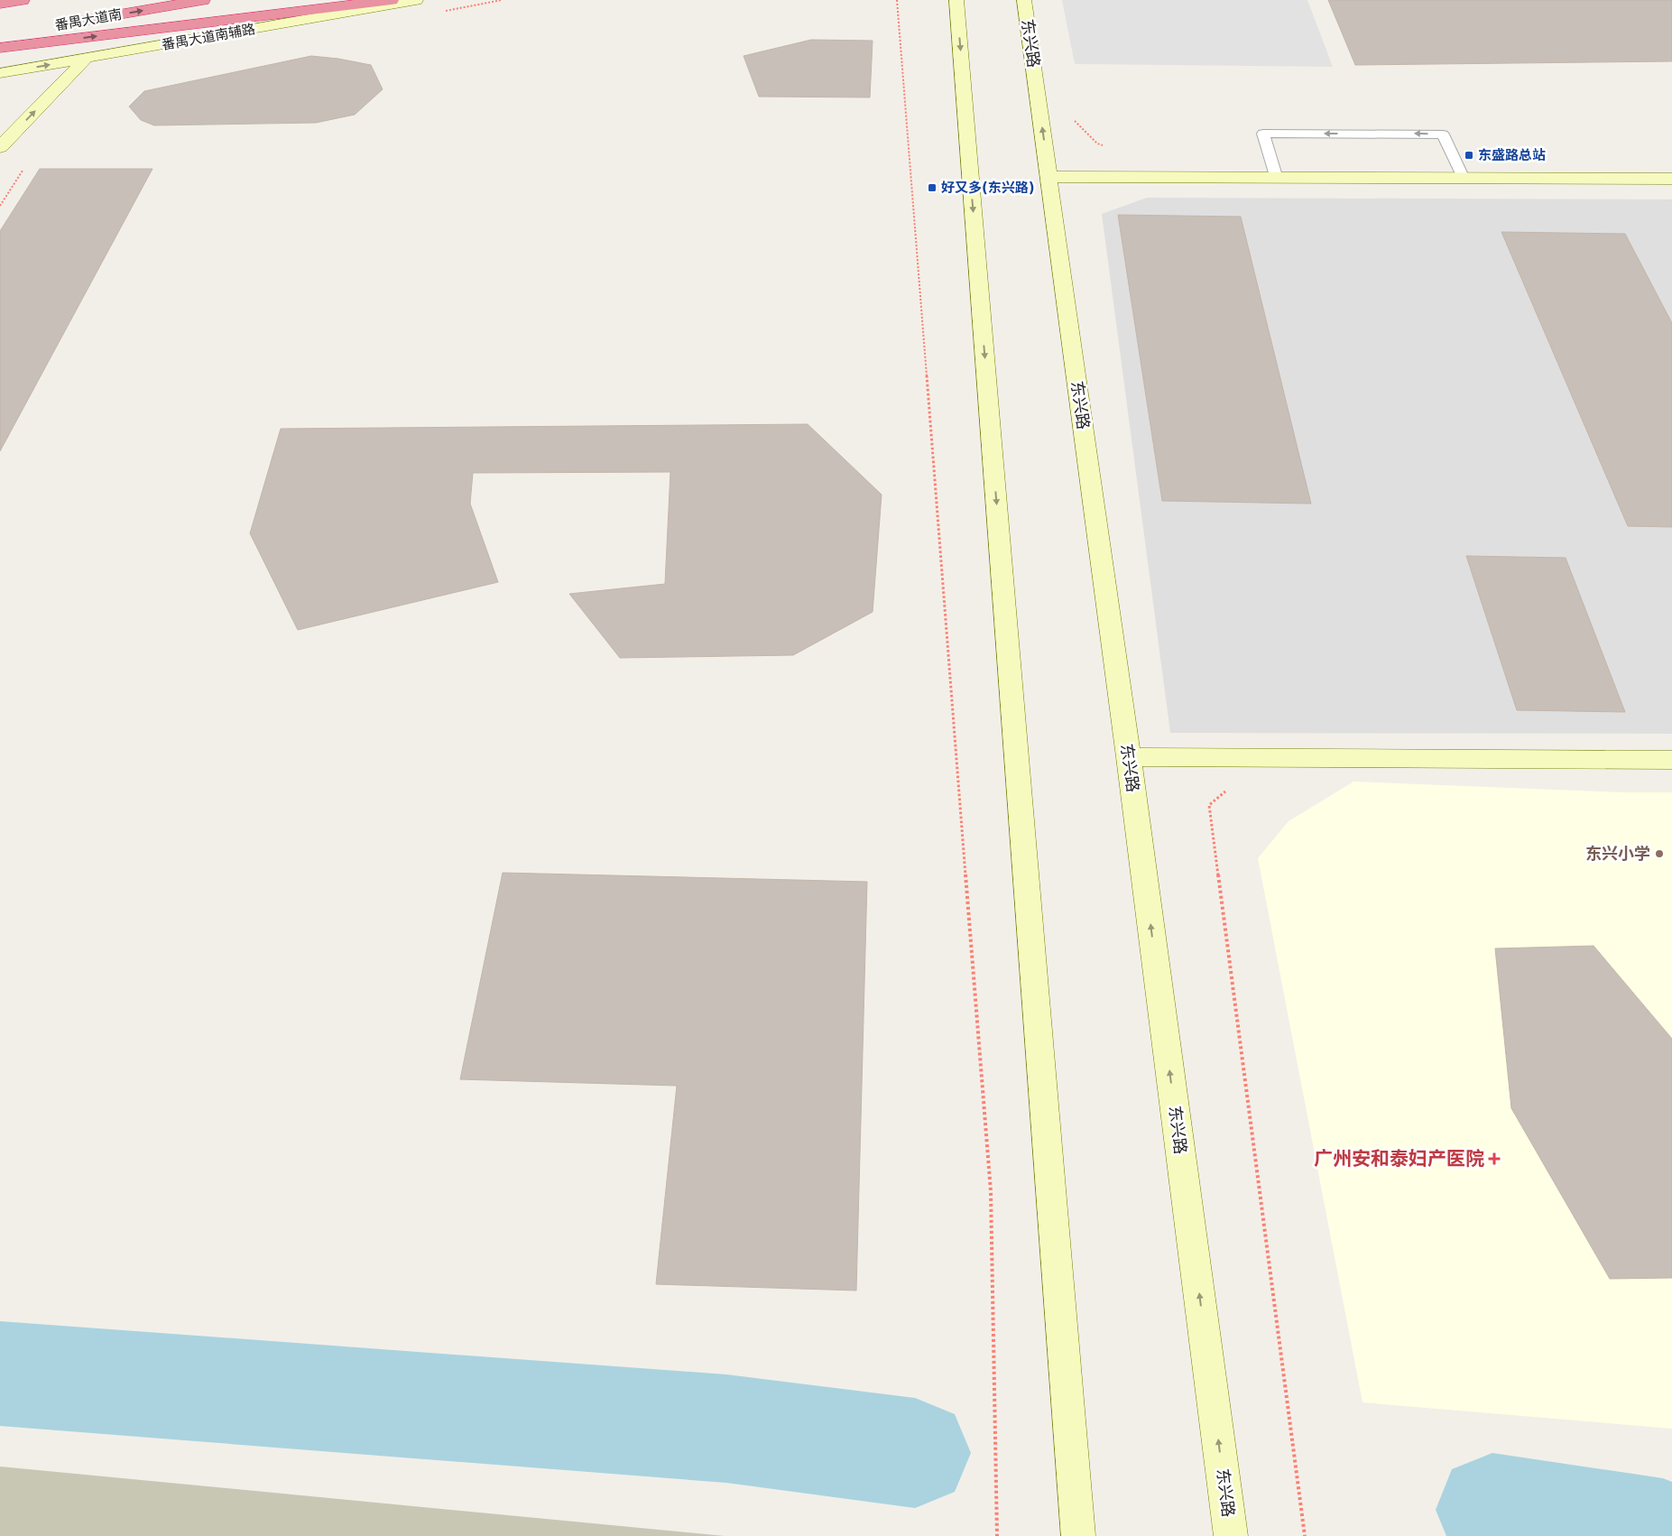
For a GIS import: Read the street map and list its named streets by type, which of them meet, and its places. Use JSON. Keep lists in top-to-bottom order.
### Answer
{
  "streets": {
    "highway": ["番禺大道南"],
    "main road": ["番禺大道南辅路", "东兴路"]
  },
  "places": {
    "transit": ["东盛路总站", "好又多(东兴路)"],
    "other": ["东兴小学"],
    "health": ["广州安和泰妇产医院"]
  }
}
